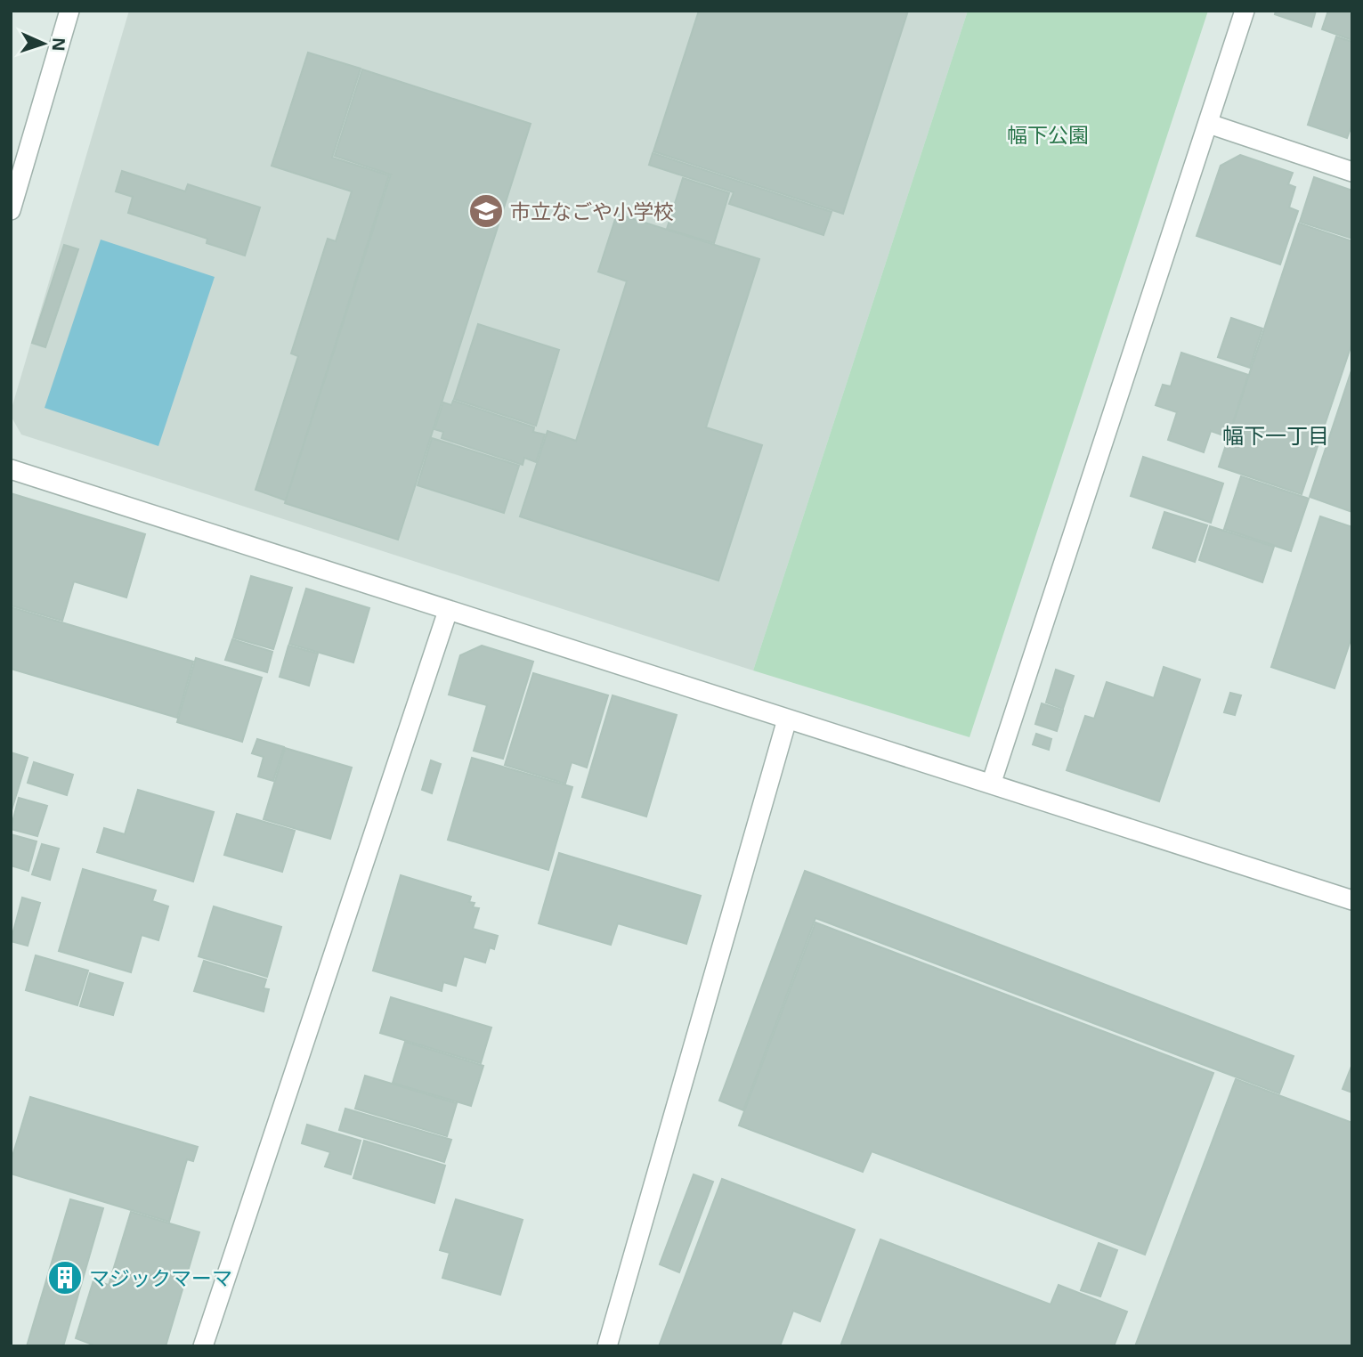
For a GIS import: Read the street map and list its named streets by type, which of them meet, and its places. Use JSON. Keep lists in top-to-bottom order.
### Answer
{
  "districts": ["幅下一丁目"],
  "parks": ["幅下公園"],
  "places": {
    "school or university": ["市立なごや小学校"],
    "building": ["マジックマーマ"]
  },
  "north": "right"
}
